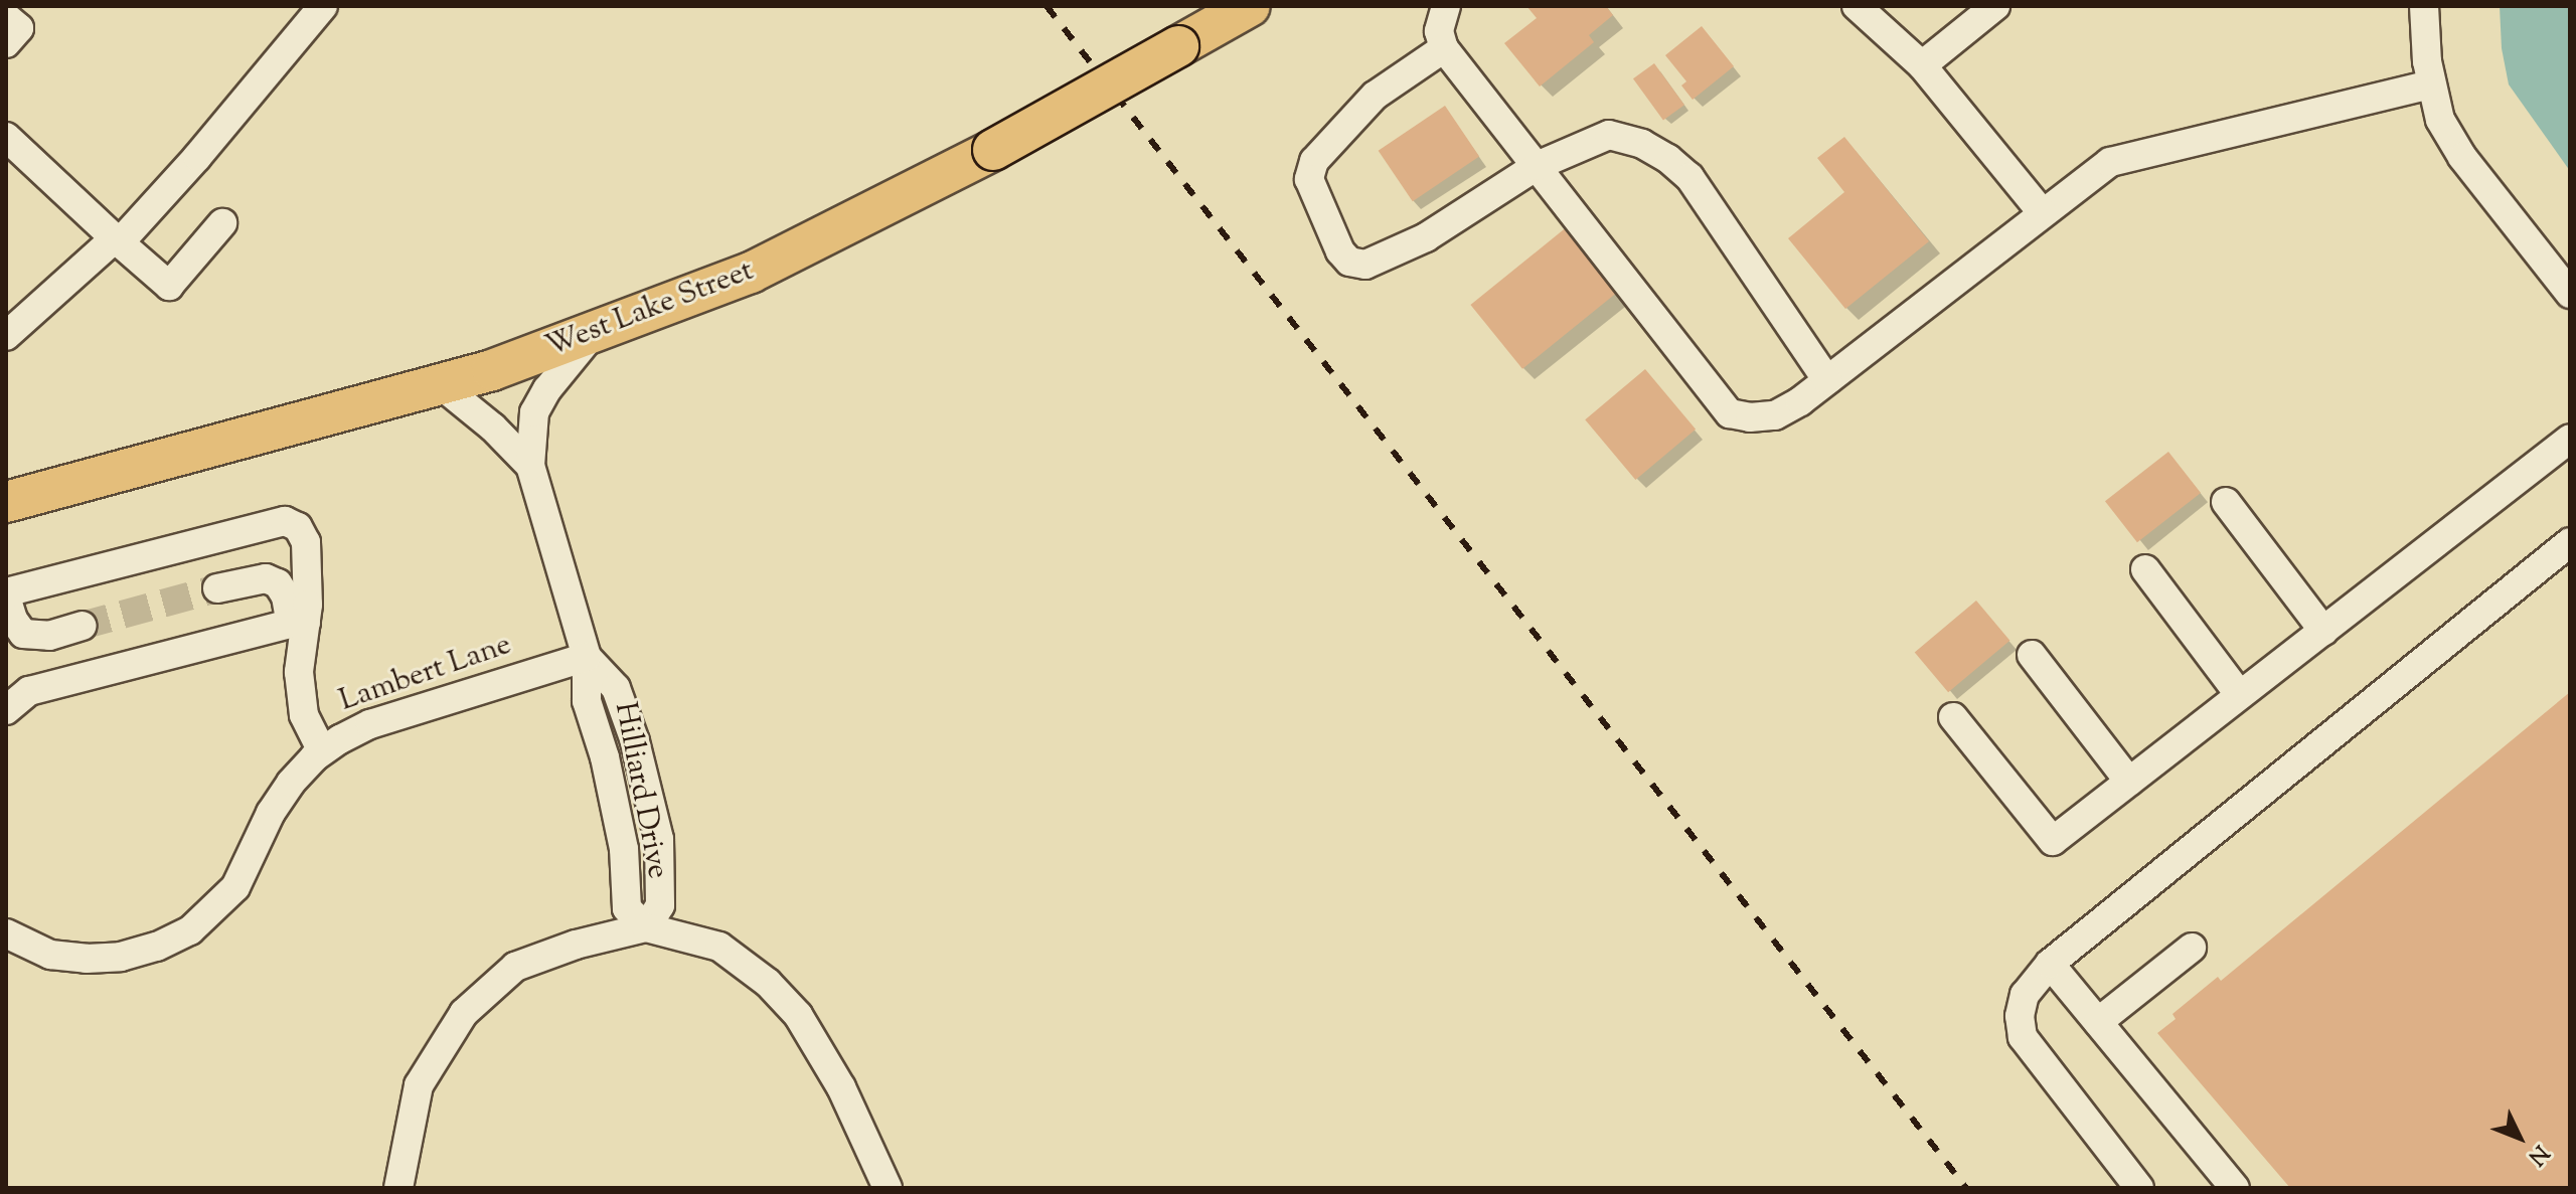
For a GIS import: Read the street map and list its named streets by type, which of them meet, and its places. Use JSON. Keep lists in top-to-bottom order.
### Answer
{
  "streets": {
    "highway": ["West Lake Street"],
    "street": ["Lambert Lane", "Hilliard Drive"]
  },
  "crossings": [
    ["West Lake Street", "Hilliard Drive"],
    ["Lambert Lane", "Hilliard Drive"]
  ],
  "north": "bottom right"
}
